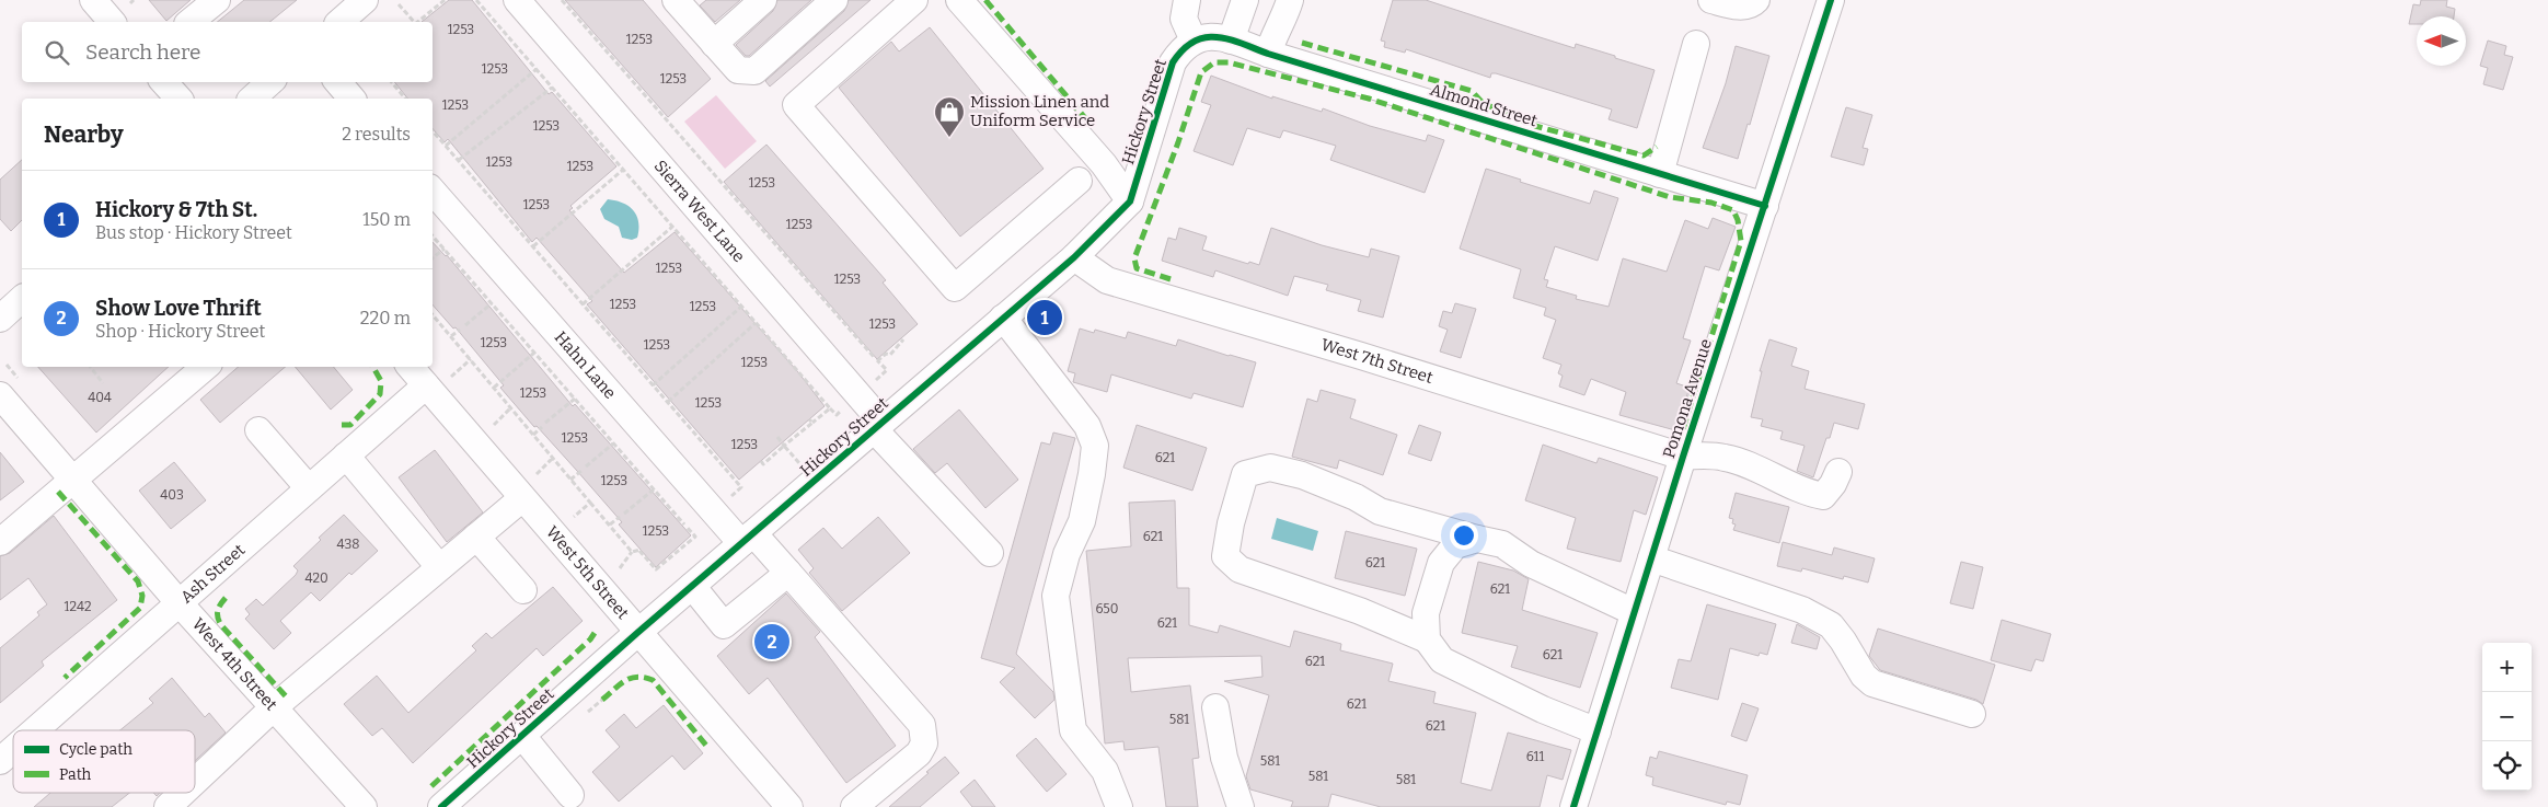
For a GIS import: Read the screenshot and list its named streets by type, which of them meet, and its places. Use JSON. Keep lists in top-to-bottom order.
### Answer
{
  "streets": {
    "street": [
      "Almond Street",
      "Hickory Street",
      "Sierra West Lane",
      "West 7th Street",
      "Hahn Lane",
      "Pomona Avenue",
      "Ash Street",
      "West 5th Street",
      "West 4th Street"
    ]
  },
  "crossings": [
    ["Almond Street", "Hickory Street"],
    ["Almond Street", "Pomona Avenue"],
    ["Hickory Street", "Sierra West Lane"],
    ["Hickory Street", "West 7th Street"],
    ["Hickory Street", "Hahn Lane"],
    ["Hickory Street", "West 5th Street"],
    ["West 7th Street", "Pomona Avenue"],
    ["Ash Street", "West 5th Street"],
    ["Ash Street", "West 4th Street"]
  ],
  "places": {
    "shop": ["Mission Linen and Uniform Service"]
  },
  "house_numbers": [
    "1253",
    "1253",
    "1253",
    "1253",
    "1253",
    "1253",
    "1253",
    "1253",
    "1253",
    "1253",
    "1253",
    "1253",
    "1253",
    "1253",
    "1253",
    "1253",
    "1253",
    "1253",
    "1253",
    "1253",
    "404",
    "1253",
    "1253",
    "1253",
    "621",
    "1253",
    "403",
    "1253",
    "621",
    "438",
    "621",
    "420",
    "621",
    "1242",
    "650",
    "621",
    "621",
    "621",
    "621",
    "581",
    "621",
    "611",
    "581",
    "581",
    "581"
  ],
  "legend": ["Cycle path", "Path"],
  "north": "left",
  "page": {
    "search": "Search here",
    "heading": ["Nearby", "2 results"],
    "list": [
      {
        "mark": "1",
        "name": "Hickory & 7th St.",
        "note": "Bus stop · Hickory Street",
        "value": "150 m"
      },
      {
        "mark": "2",
        "name": "Show Love Thrift",
        "note": "Shop · Hickory Street",
        "value": "220 m"
      }
    ],
    "pins": ["1", "2"],
    "map_buttons": ["+", "−"]
  }
}
